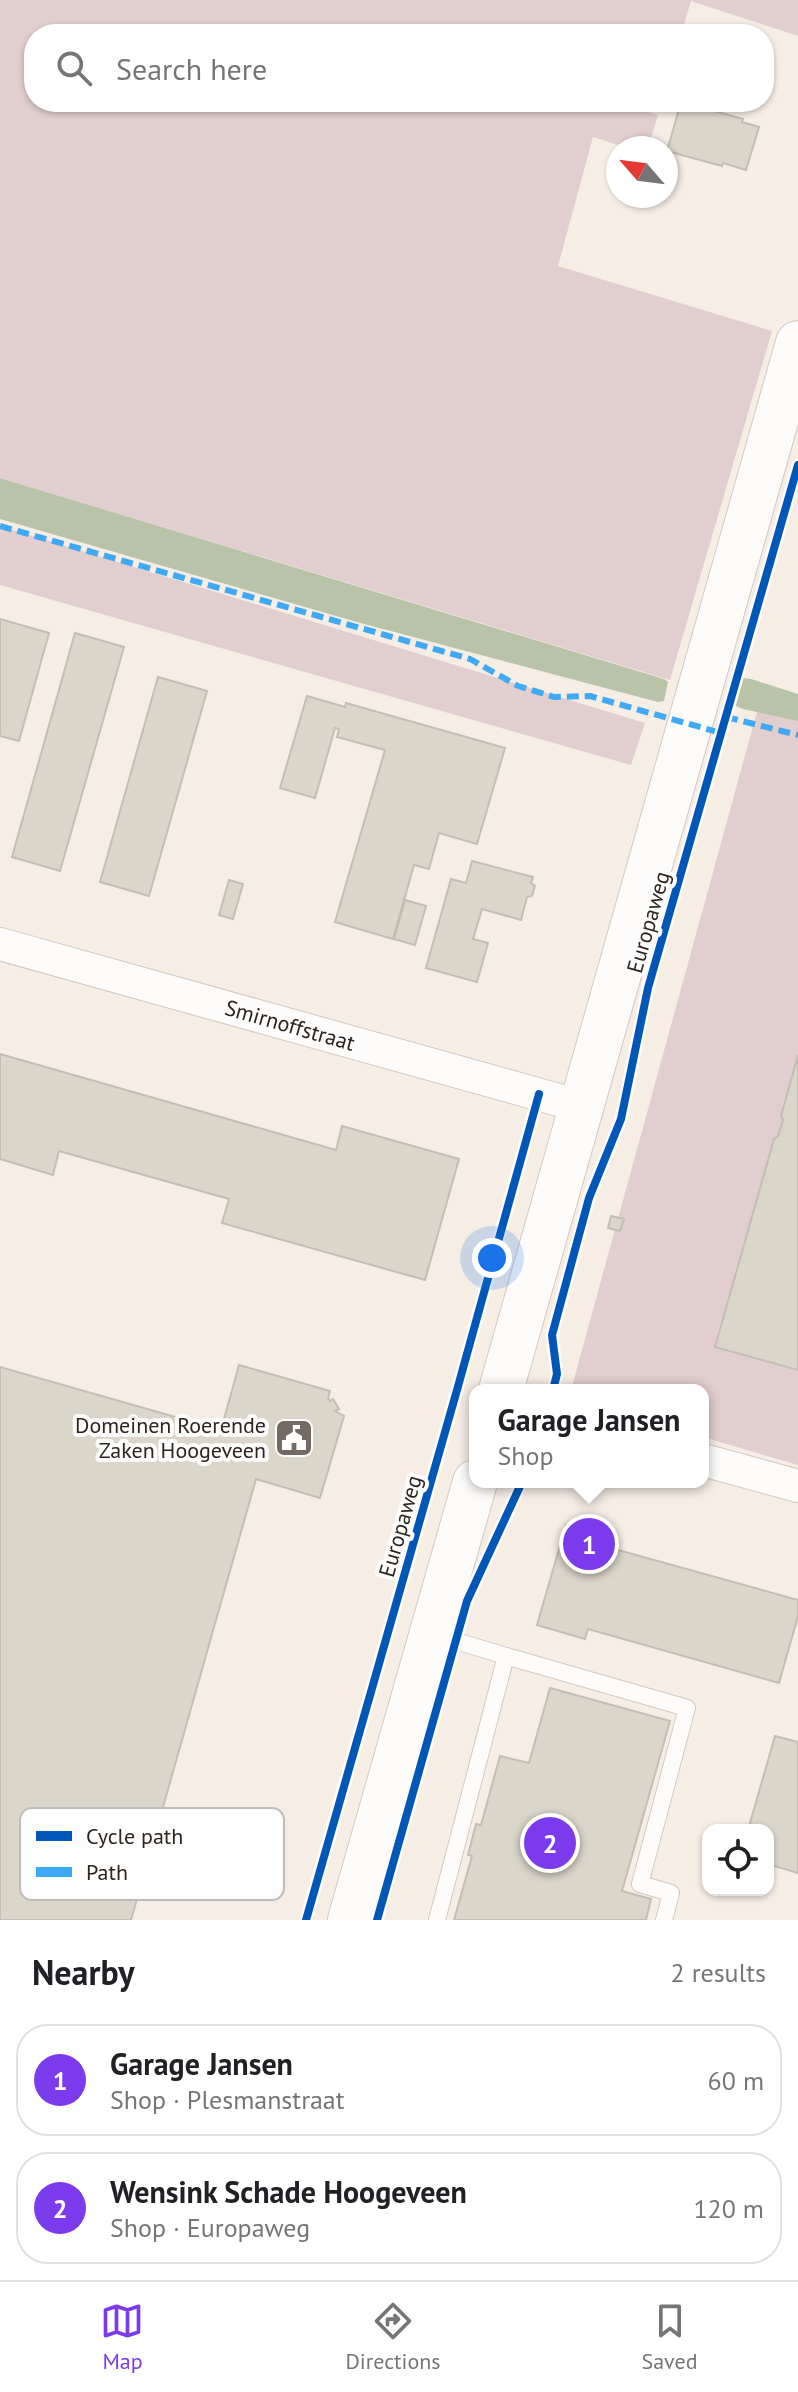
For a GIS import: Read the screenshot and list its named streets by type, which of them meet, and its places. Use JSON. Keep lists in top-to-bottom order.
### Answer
{
  "streets": {
    "main road": ["Europaweg"],
    "street": ["Smirnoffstraat"]
  },
  "crossings": [
    ["Europaweg", "Smirnoffstraat"]
  ],
  "places": {
    "public building": ["Domeinen Roerende Zaken Hoogeveen"]
  },
  "legend": ["Cycle path", "Path"],
  "north": "top left",
  "page": {
    "search": "Search here",
    "popup": ["Garage Jansen", "Shop"],
    "pins": ["1", "2"],
    "heading": ["Nearby", "2 results"],
    "list": [
      {
        "mark": "1",
        "name": "Garage Jansen",
        "note": "Shop · Plesmanstraat",
        "value": "60 m"
      },
      {
        "mark": "2",
        "name": "Wensink Schade Hoogeveen",
        "note": "Shop · Europaweg",
        "value": "120 m"
      }
    ],
    "nav": ["Map", "Directions", "Saved"]
  }
}
